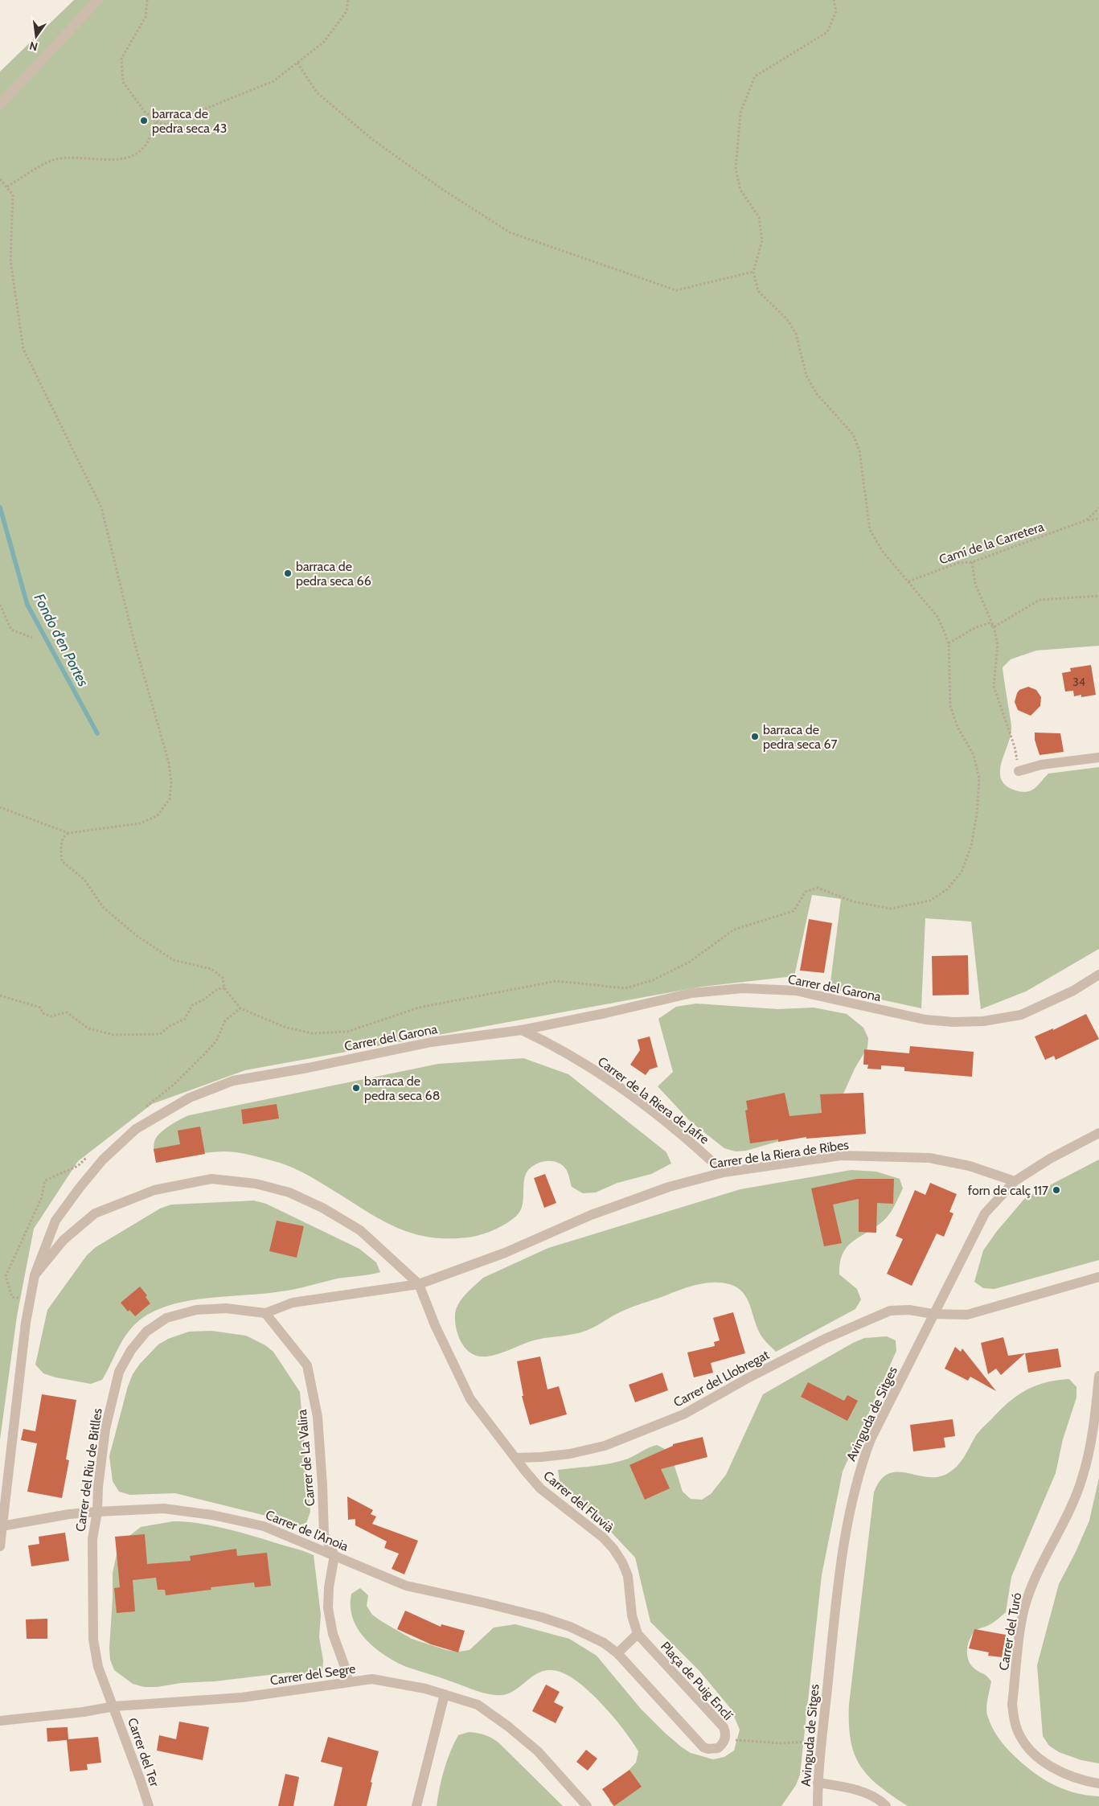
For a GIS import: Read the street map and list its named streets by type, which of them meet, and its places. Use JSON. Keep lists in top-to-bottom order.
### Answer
{
  "streets": {
    "street": [
      "Carrer del Garona",
      "Carrer de la Riera de Jafre",
      "Carrer de la Riera de Ribes",
      "Carrer del Llobregat",
      "Avinguda de Sitges",
      "Carrer de La Valira",
      "Carrer del Riu de Bitlles",
      "Carrer del Fluvià",
      "Carrer de l'Anoia",
      "Carrer del Turó",
      "Carrer del Segre",
      "Plaça de Puig Enclí",
      "Carrer del Ter"
    ],
    "path": ["Camí de la Carretera"]
  },
  "crossings": [
    ["Carrer del Garona", "Carrer de la Riera de Jafre"],
    ["Carrer del Garona", "Carrer de l'Anoia"],
    ["Carrer de la Riera de Jafre", "Carrer de la Riera de Ribes"],
    ["Carrer de la Riera de Ribes", "Avinguda de Sitges"],
    ["Carrer de la Riera de Ribes", "Carrer del Riu de Bitlles"],
    ["Carrer de la Riera de Ribes", "Carrer del Fluvià"],
    ["Carrer del Llobregat", "Avinguda de Sitges"],
    ["Carrer del Llobregat", "Carrer del Fluvià"],
    ["Carrer de La Valira", "Carrer del Riu de Bitlles"],
    ["Carrer de La Valira", "Carrer de l'Anoia"],
    ["Carrer del Riu de Bitlles", "Carrer del Fluvià"],
    ["Carrer del Riu de Bitlles", "Carrer de l'Anoia"],
    ["Carrer del Riu de Bitlles", "Carrer del Segre"],
    ["Carrer del Riu de Bitlles", "Carrer del Ter"],
    ["Carrer del Fluvià", "Plaça de Puig Enclí"],
    ["Carrer de l'Anoia", "Plaça de Puig Enclí"],
    ["Carrer del Segre", "Carrer del Ter"]
  ],
  "water": ["Fondo d'en Portes"],
  "places": [
    "barraca de pedra seca 43",
    "barraca de pedra seca 66",
    "barraca de pedra seca 67",
    "barraca de pedra seca 68",
    "forn de calç 117"
  ],
  "house_numbers": ["34"],
  "north": "bottom"
}
